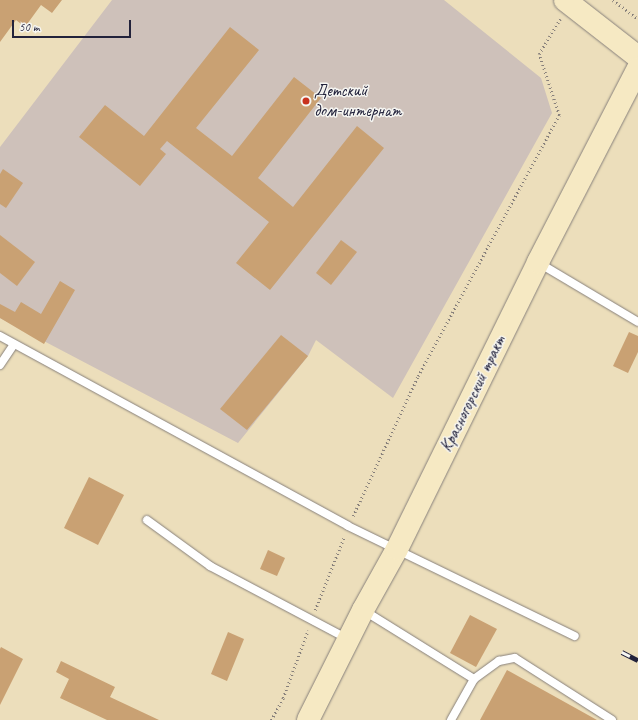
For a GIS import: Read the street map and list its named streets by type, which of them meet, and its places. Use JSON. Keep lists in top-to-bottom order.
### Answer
{
  "streets": {
    "main road": ["Красногорский тракт"]
  },
  "places": ["Детский дом-интернат"],
  "scale_bar": "50 m"
}
